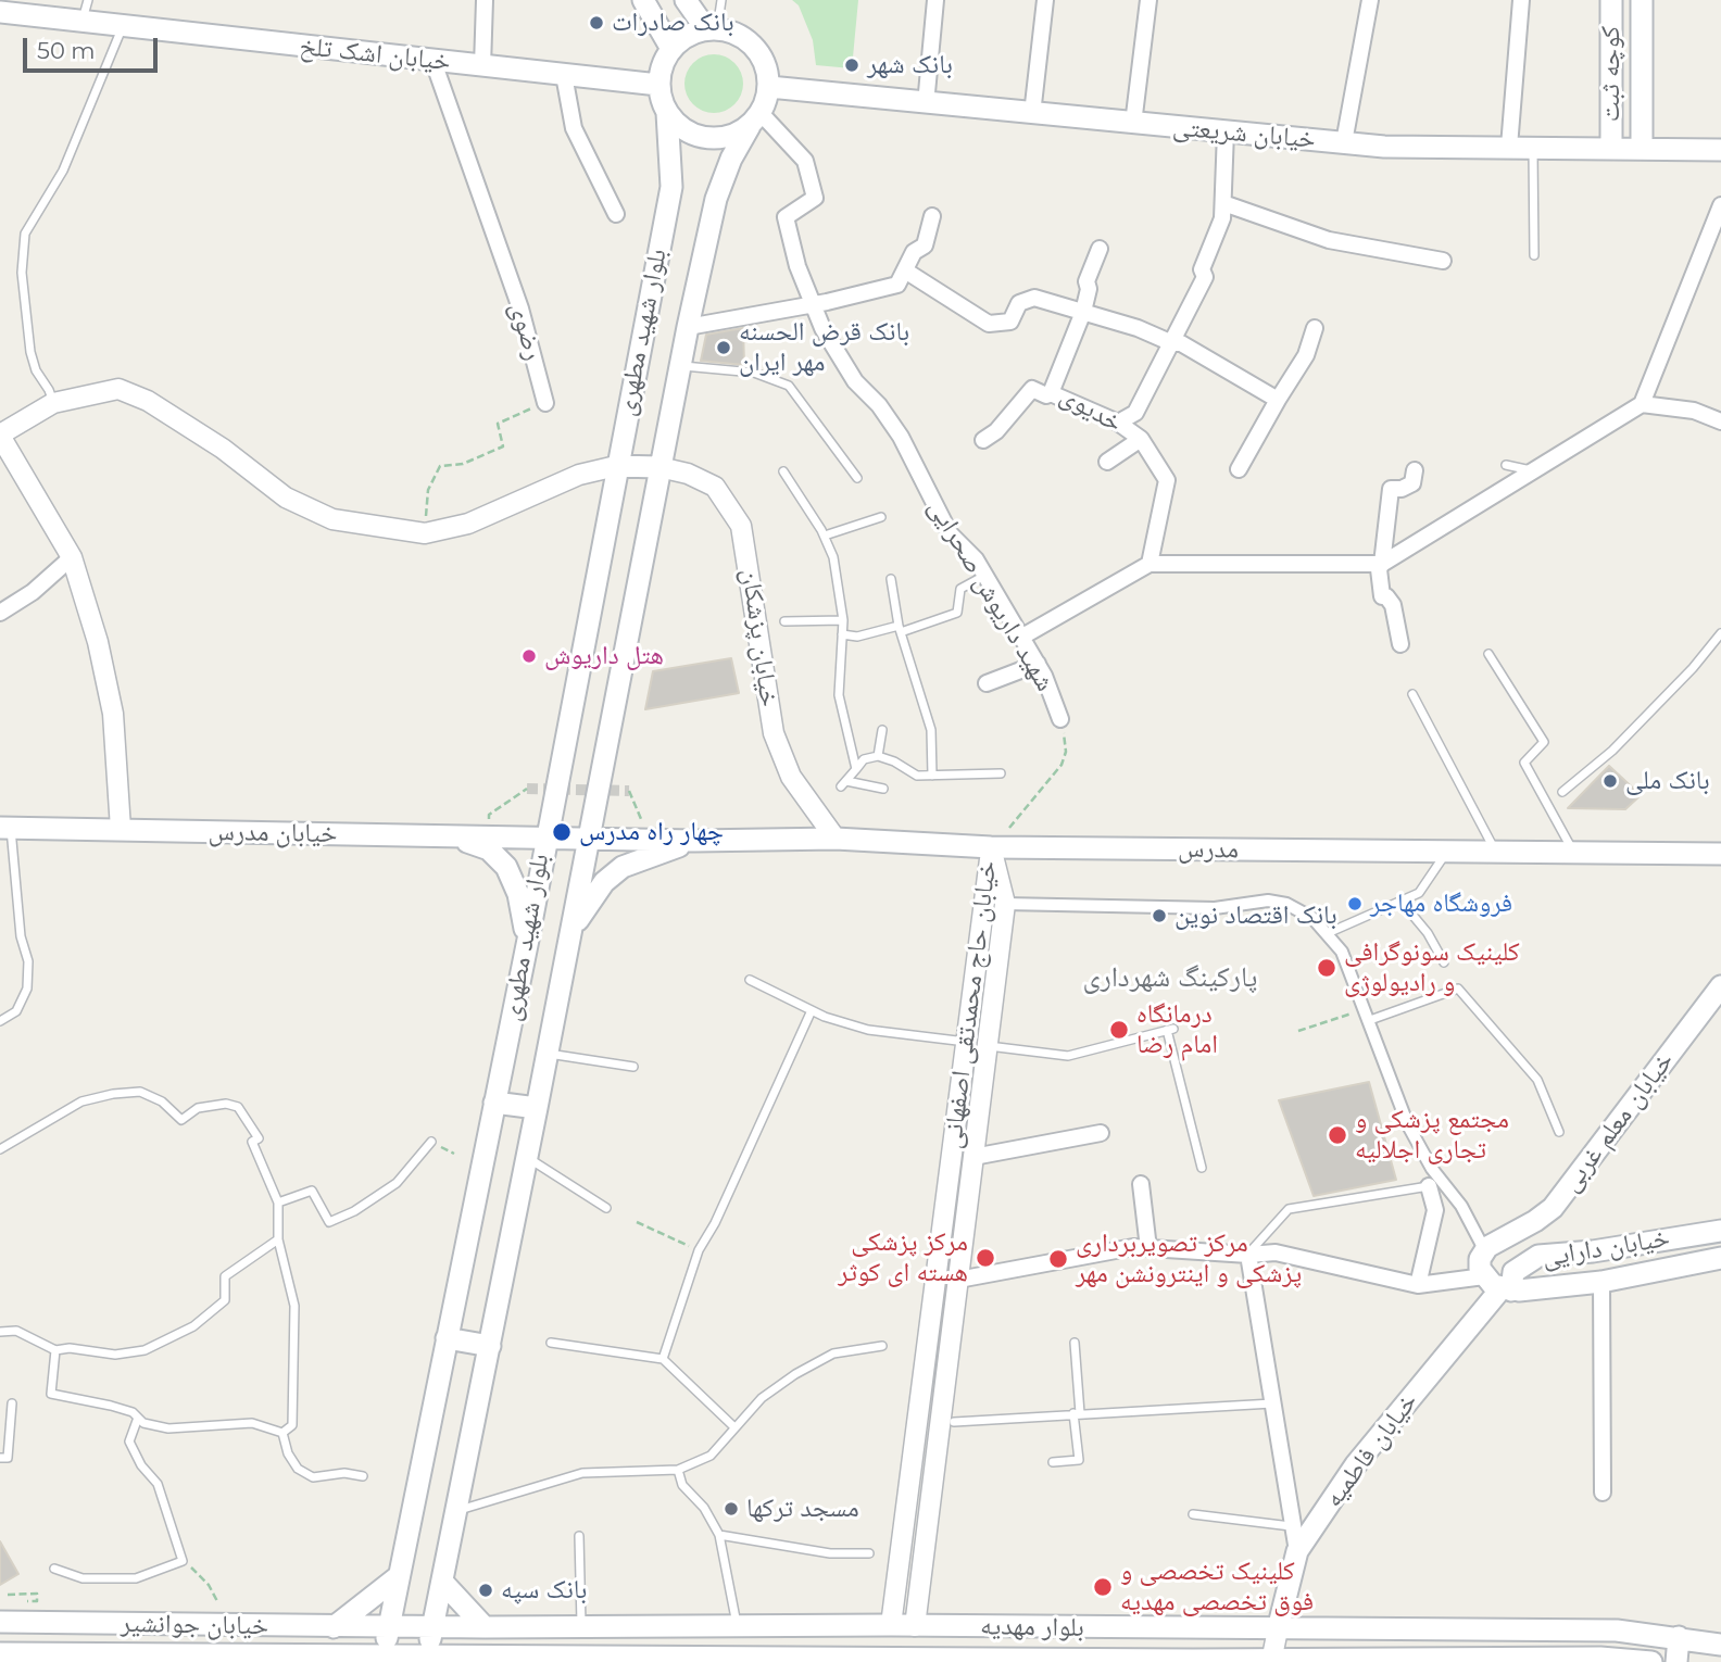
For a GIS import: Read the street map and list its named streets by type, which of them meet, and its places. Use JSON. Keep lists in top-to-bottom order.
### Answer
{
  "streets": {
    "main road": [
      "خیابان اشک تلخ",
      "کوچه ثبت",
      "خیابان شریعتی",
      "بلوار شهید مطهری",
      "خیابان مدرس",
      "مدرس",
      "خیابان معلم غربی",
      "خیابان دارایی",
      "خیابان فاطمیه",
      "خیابان جوانشیر",
      "بلوار مهدیه"
    ],
    "street": [
      "رضوی",
      "خدیوی",
      "شهید داریوش صحرایی",
      "خیابان پزشکان",
      "خیابان حاج محمدتقی اصفهانی"
    ]
  },
  "crossings": [
    ["خیابان اشک تلخ", "خیابان شریعتی"],
    ["خیابان اشک تلخ", "رضوی"],
    ["خیابان اشک تلخ", "بلوار شهید مطهری"],
    ["خیابان اشک تلخ", "شهید داریوش صحرایی"],
    ["کوچه ثبت", "خیابان شریعتی"],
    ["خیابان شریعتی", "بلوار شهید مطهری"],
    ["خیابان شریعتی", "شهید داریوش صحرایی"],
    ["بلوار شهید مطهری", "شهید داریوش صحرایی"],
    ["بلوار شهید مطهری", "خیابان پزشکان"],
    ["بلوار شهید مطهری", "خیابان مدرس"],
    ["بلوار شهید مطهری", "مدرس"],
    ["بلوار شهید مطهری", "خیابان جوانشیر"],
    ["بلوار شهید مطهری", "بلوار مهدیه"],
    ["شهید داریوش صحرایی", "مدرس"],
    ["شهید داریوش صحرایی", "خیابان حاج محمدتقی اصفهانی"],
    ["خیابان پزشکان", "مدرس"],
    ["خیابان مدرس", "مدرس"],
    ["مدرس", "خیابان حاج محمدتقی اصفهانی"],
    ["خیابان حاج محمدتقی اصفهانی", "بلوار مهدیه"],
    ["خیابان دارایی", "خیابان فاطمیه"],
    ["خیابان فاطمیه", "بلوار مهدیه"],
    ["خیابان جوانشیر", "بلوار مهدیه"]
  ],
  "districts": ["پارکینگ شهرداری"],
  "places": [
    "بانک صادرات",
    "بانک شهر",
    "بانک قرض الحسنه مهر ایران",
    "هتل داریوش",
    "بانک ملی",
    "چهار راه مدرس",
    "فروشگاه مهاجر",
    "بانک اقتصاد نوین",
    "کلینیک سونوگرافی و رادیولوژی",
    "درمانگاه امام رضا",
    "مجتمع پزشکی و تجاری اجلالیه",
    "مرکز پزشکی هسته ای کوثر",
    "مرکز تصویربرداری پزشکی و اینترونشن مهر",
    "مسجد ترکها",
    "کلینیک تخصصی و فوق تخصصی مهدیه",
    "بانک سپه"
  ],
  "scale_bar": "50 m"
}
